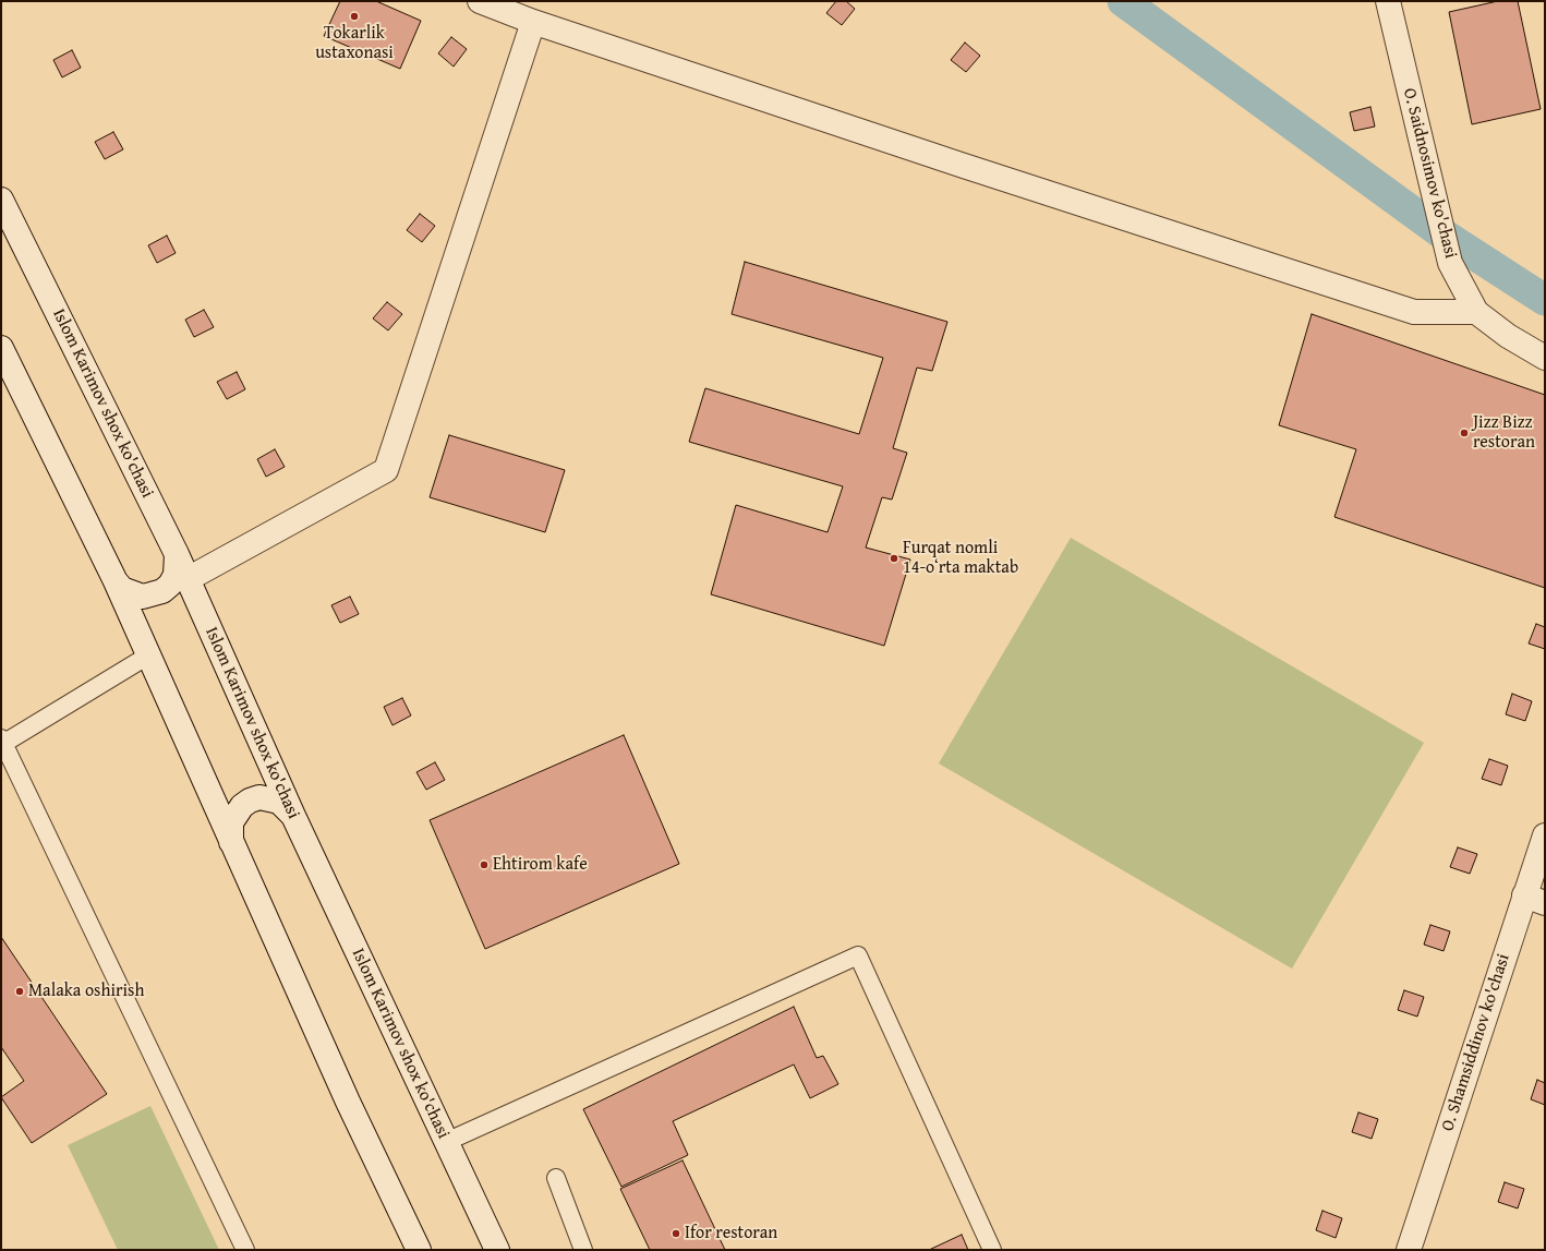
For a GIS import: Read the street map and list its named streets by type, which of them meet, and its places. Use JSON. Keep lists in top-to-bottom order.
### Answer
{
  "streets": {
    "street": ["O. Saidnosimov ko'chasi", "Islom Karimov shox ko'chasi", "O. Shamsiddinov ko'chasi"]
  },
  "places": [
    "Tokarlik ustaxonasi",
    "Jizz Bizz restoran",
    "Furqat nomli 14-oʻrta maktab",
    "Ehtirom kafe",
    "Malaka oshirish",
    "Ifor restoran"
  ]
}
